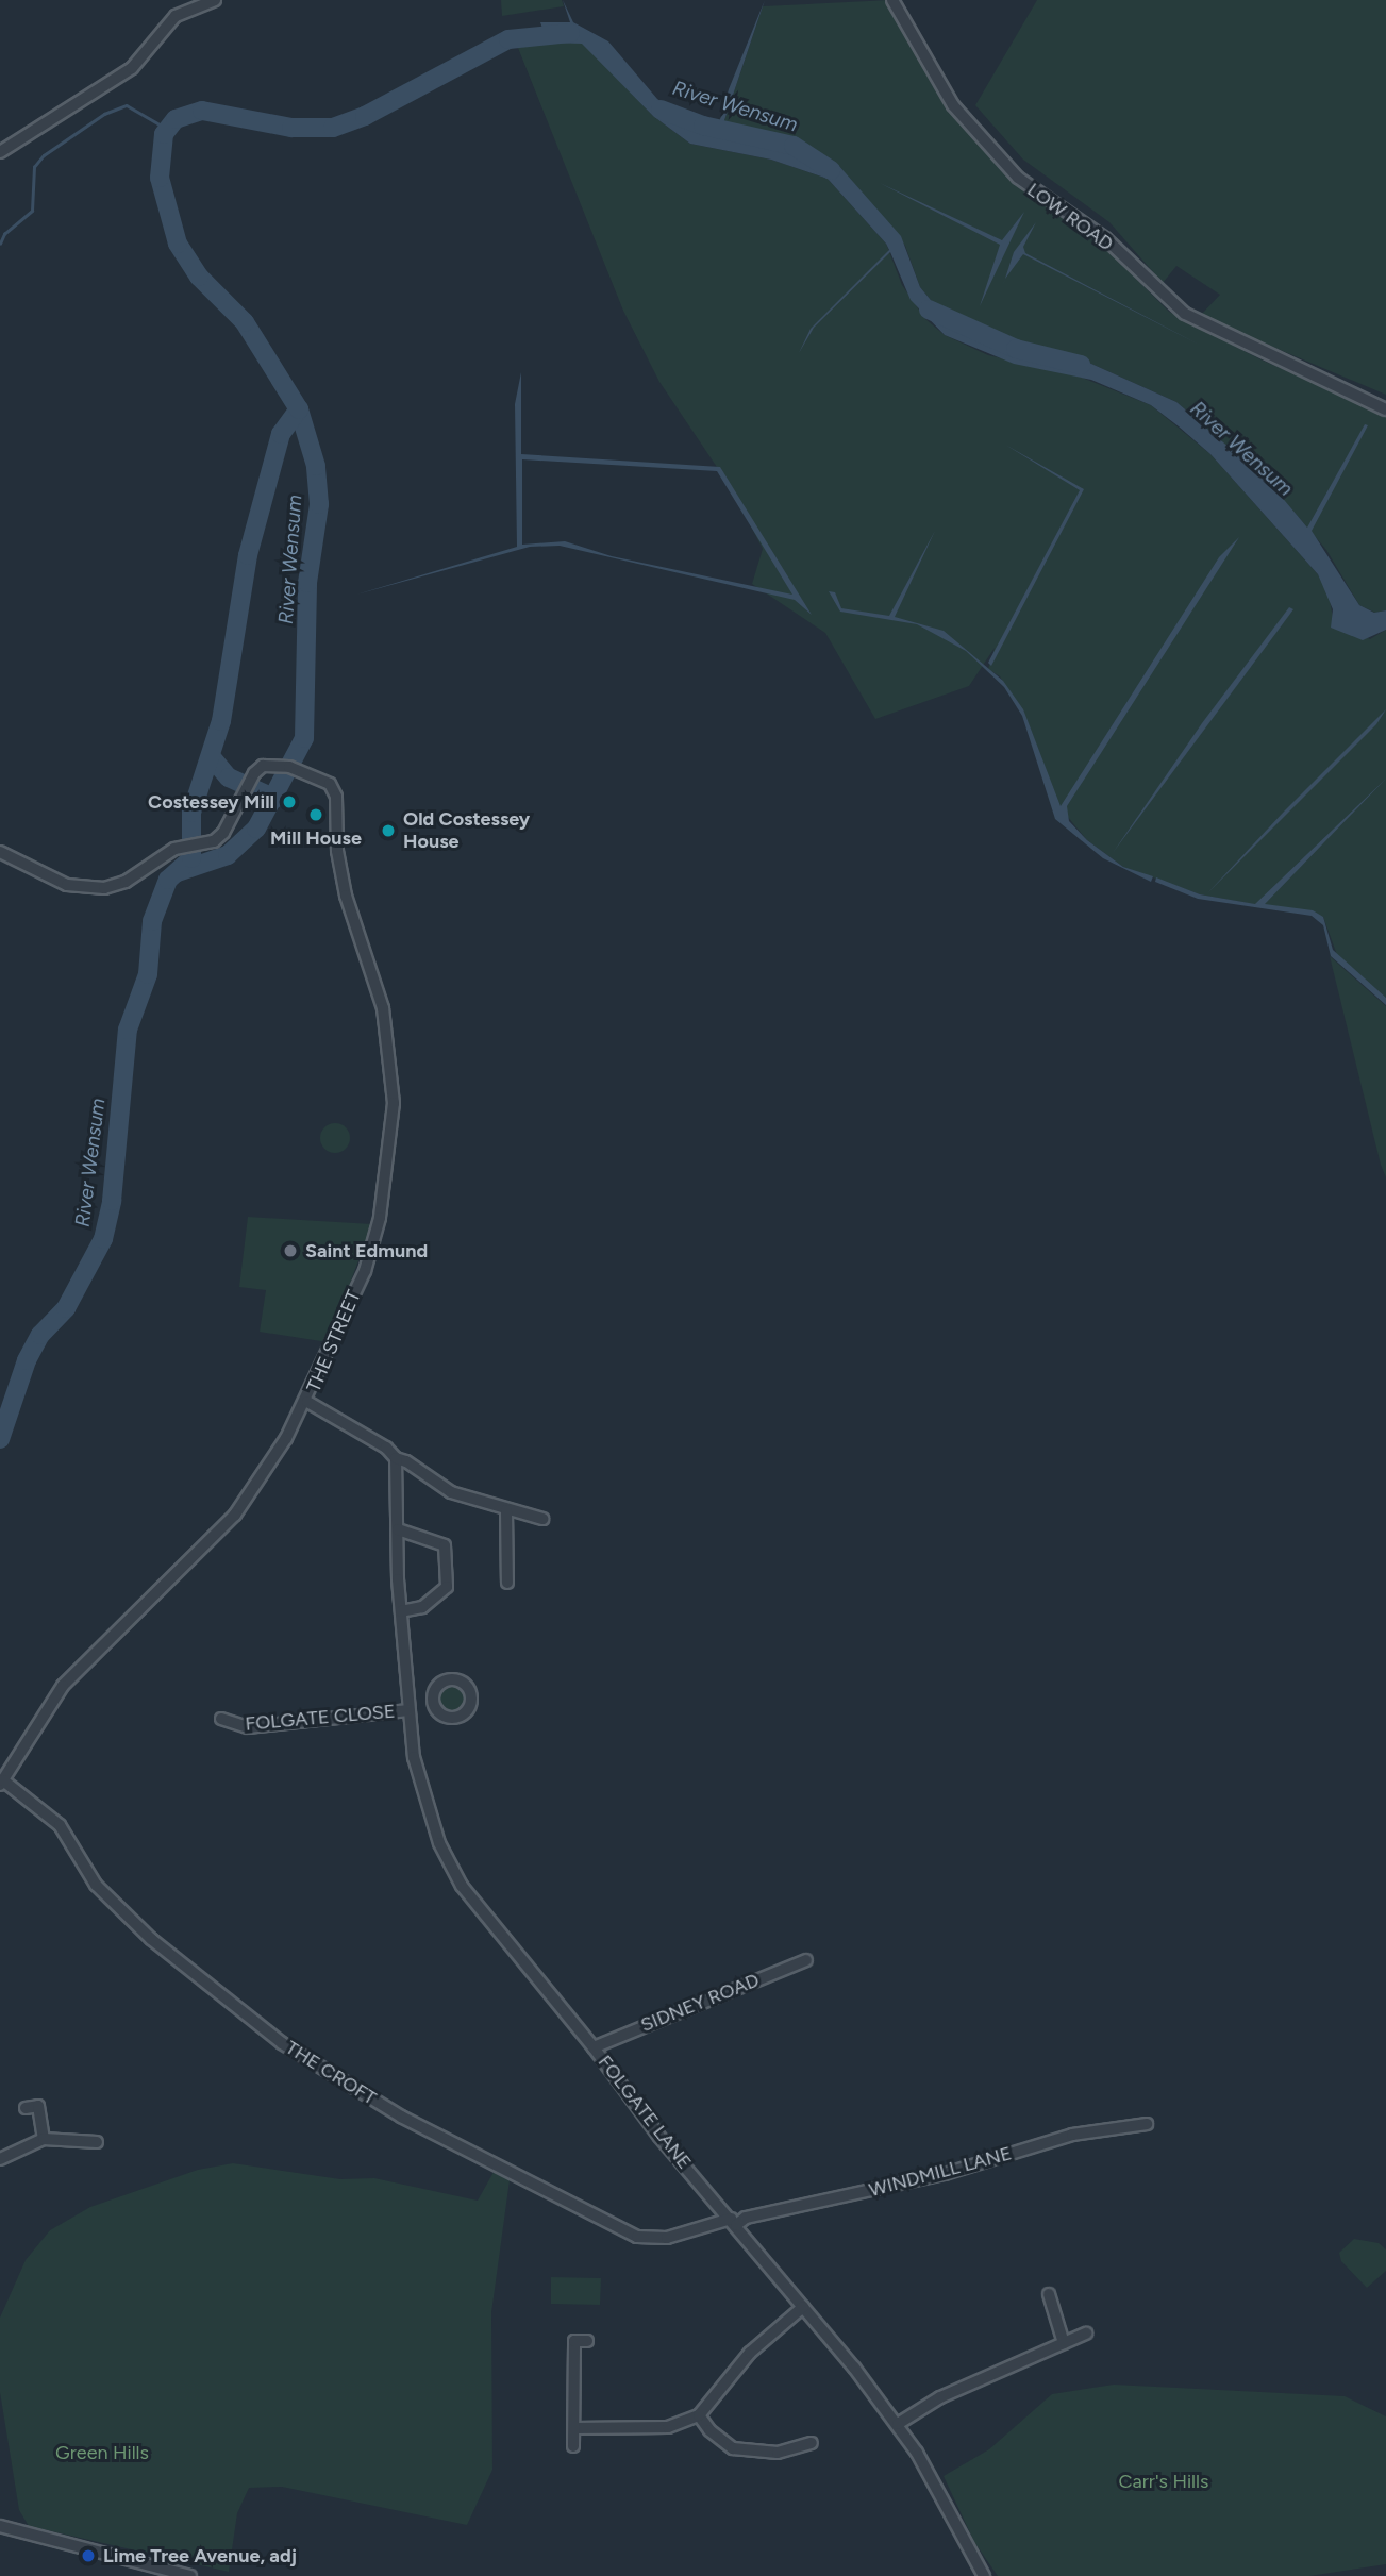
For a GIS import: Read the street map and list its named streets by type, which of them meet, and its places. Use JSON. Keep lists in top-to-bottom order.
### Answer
{
  "streets": {
    "street": [
      "LOW ROAD",
      "THE STREET",
      "FOLGATE CLOSE",
      "SIDNEY ROAD",
      "THE CROFT",
      "FOLGATE LANE",
      "WINDMILL LANE"
    ]
  },
  "crossings": [
    ["THE STREET", "THE CROFT"],
    ["FOLGATE CLOSE", "FOLGATE LANE"],
    ["SIDNEY ROAD", "FOLGATE LANE"],
    ["THE CROFT", "FOLGATE LANE"],
    ["THE CROFT", "WINDMILL LANE"],
    ["FOLGATE LANE", "WINDMILL LANE"]
  ],
  "water": ["River Wensum"],
  "parks": ["Green Hills", "Carr's Hills"],
  "places": [
    "Costessey Mill",
    "Mill House",
    "Old Costessey House",
    "Saint Edmund",
    "Lime Tree Avenue, adj"
  ]
}
